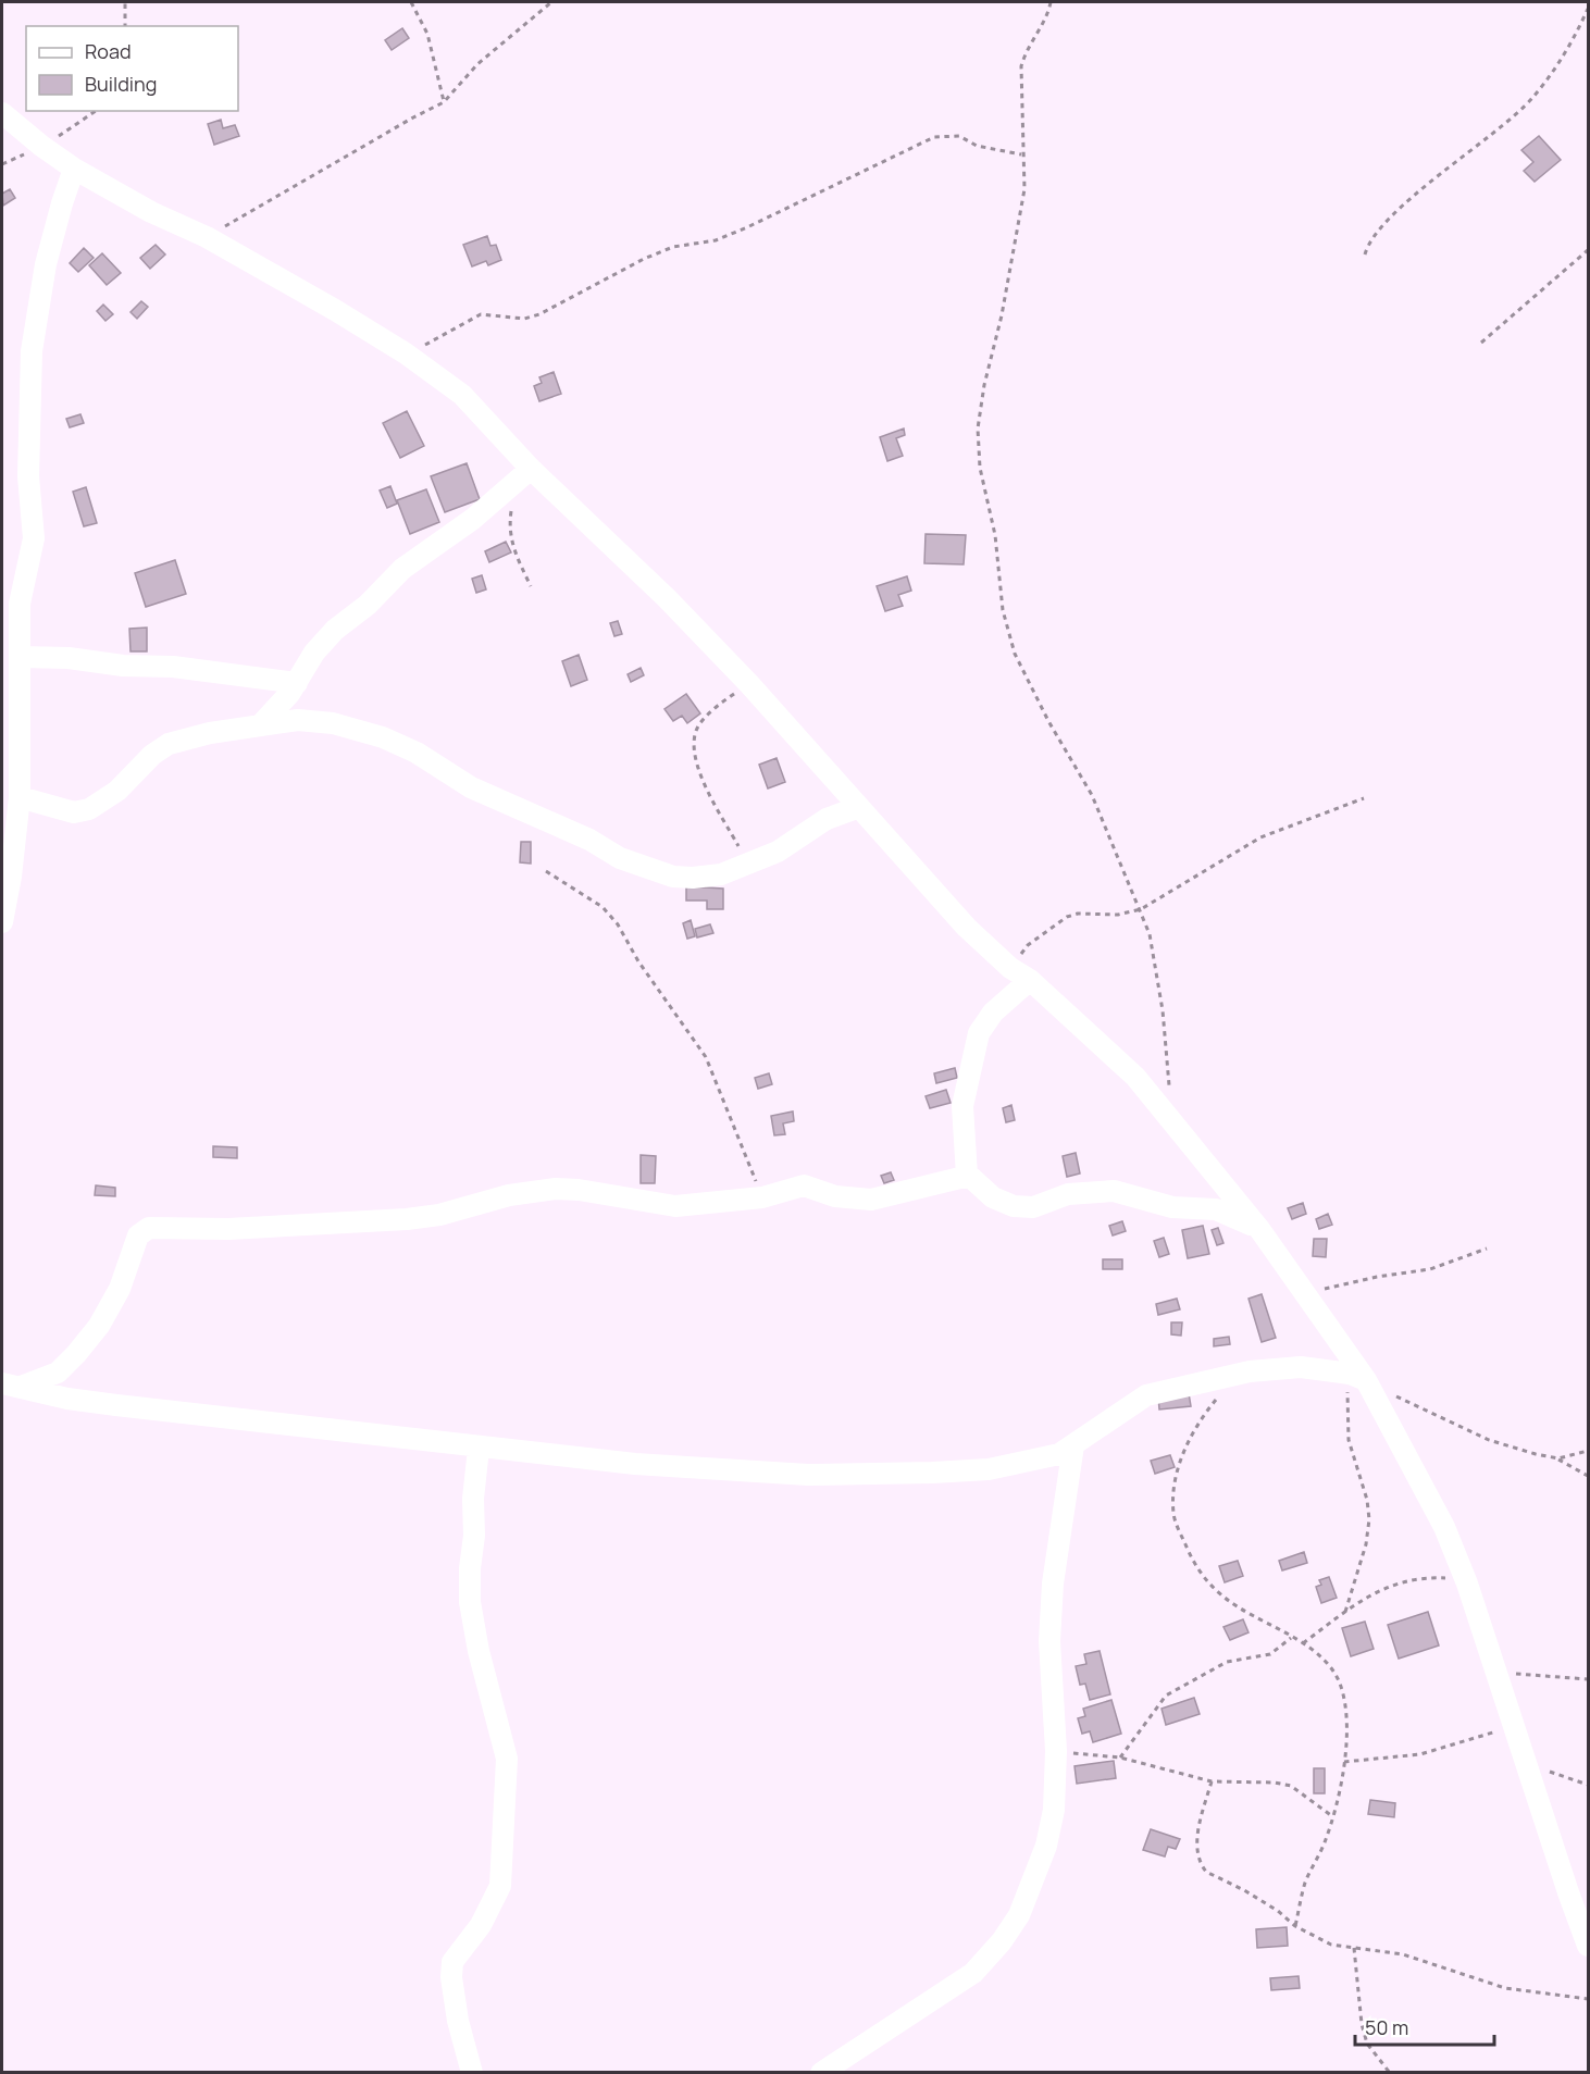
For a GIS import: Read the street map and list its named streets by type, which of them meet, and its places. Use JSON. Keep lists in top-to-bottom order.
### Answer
{
  "legend": ["Road", "Building"],
  "scale_bar": "50 m"
}
